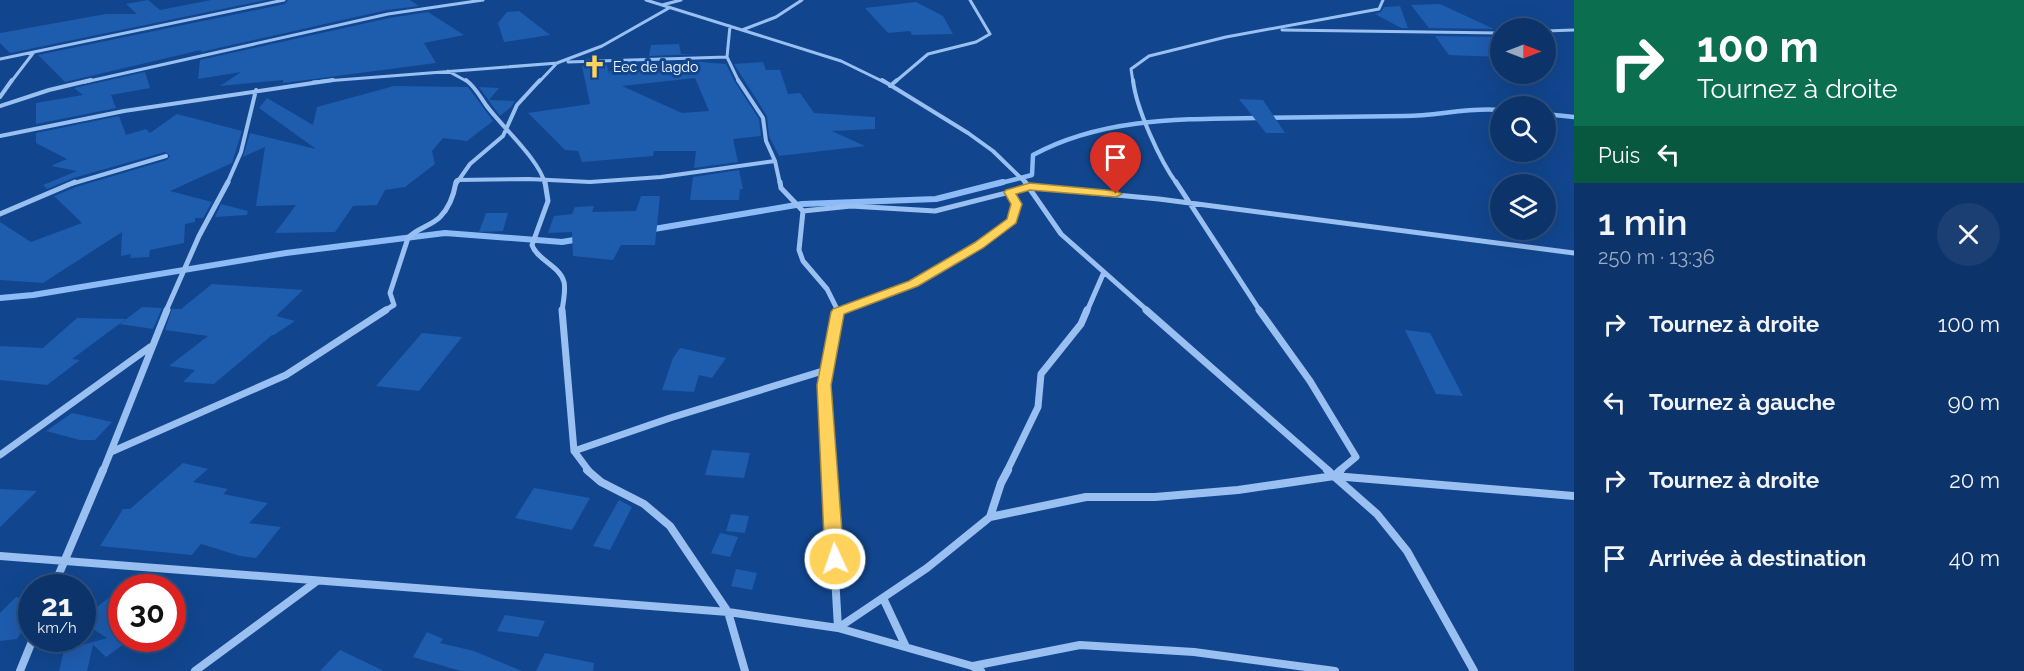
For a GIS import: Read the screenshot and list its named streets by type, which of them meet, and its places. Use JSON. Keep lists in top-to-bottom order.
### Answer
{
  "places": {
    "church": ["Eec de lagdo"]
  },
  "north": "right",
  "page": {
    "turn": ["100 m", "Tournez à droite"],
    "then": "Puis",
    "heading": ["1 min", "250 m · 13:36"],
    "list": [
      {
        "name": "Tournez à droite",
        "value": "100 m"
      },
      {
        "name": "Tournez à gauche",
        "value": "90 m"
      },
      {
        "name": "Tournez à droite",
        "value": "20 m"
      },
      {
        "name": "Arrivée à destination",
        "value": "40 m"
      }
    ],
    "speed": "21 km/h",
    "limit": "30"
  }
}
